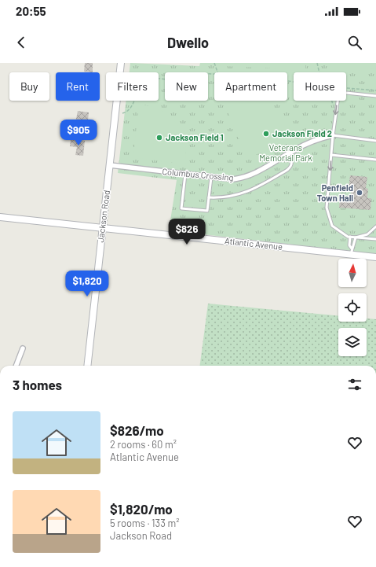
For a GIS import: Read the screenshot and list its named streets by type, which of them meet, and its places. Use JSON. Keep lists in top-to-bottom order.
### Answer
{
  "streets": {
    "main road": ["Jackson Road", "Atlantic Avenue"],
    "street": ["Columbus Crossing"]
  },
  "crossings": [
    ["Columbus Crossing", "Jackson Road"],
    ["Jackson Road", "Atlantic Avenue"]
  ],
  "parks": ["Veterans Memorial Park"],
  "places": ["Jackson Field 2", "Jackson Field 1", "Penfield Town Hall"],
  "north": "top",
  "page": {
    "status": "20:55",
    "header": "Dwello",
    "chip": [
      "Buy",
      "Rent",
      "Filters",
      "New",
      "Apartment",
      "House"
    ],
    "price": ["$905", "$826", "$1,820"],
    "heading": "3 homes",
    "list": [
      {
        "name": "$826/mo",
        "note": "2 rooms · 60 m² · Atlantic Avenue"
      },
      {
        "name": "$1,820/mo",
        "note": "5 rooms · 133 m² · Jackson Road"
      }
    ]
  }
}
